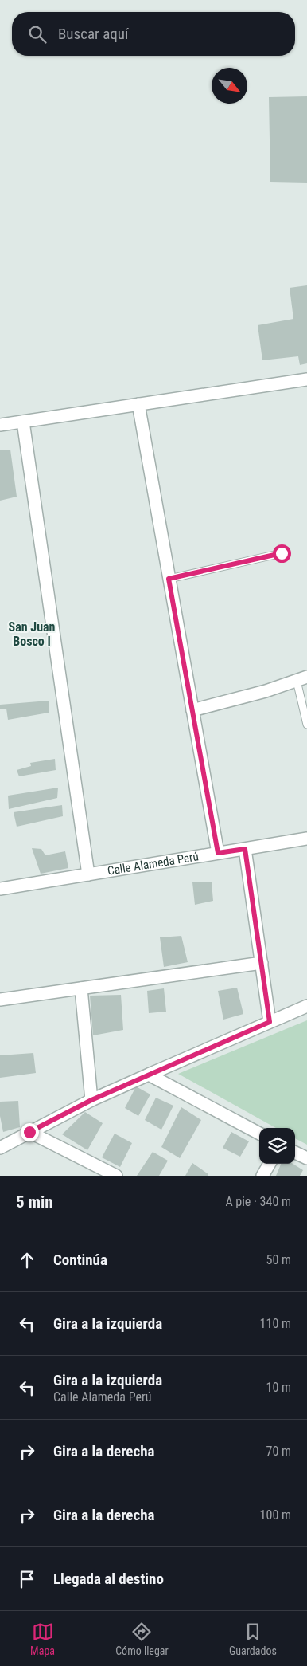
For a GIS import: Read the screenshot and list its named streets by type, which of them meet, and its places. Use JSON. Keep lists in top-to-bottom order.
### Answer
{
  "streets": {
    "street": ["Calle Alameda Perú"]
  },
  "districts": ["San Juan Bosco I"],
  "north": "bottom right",
  "page": {
    "search": "Buscar aquí",
    "heading": ["5 min", "A pie · 340 m"],
    "list": [
      ["Continúa", "50 m"],
      ["Gira a la izquierda", "110 m"],
      ["Gira a la izquierda", "Calle Alameda Perú", "10 m"],
      ["Gira a la derecha", "70 m"],
      ["Gira a la derecha", "100 m"],
      "Llegada al destino"
    ],
    "nav": ["Mapa", "Cómo llegar", "Guardados"]
  }
}
